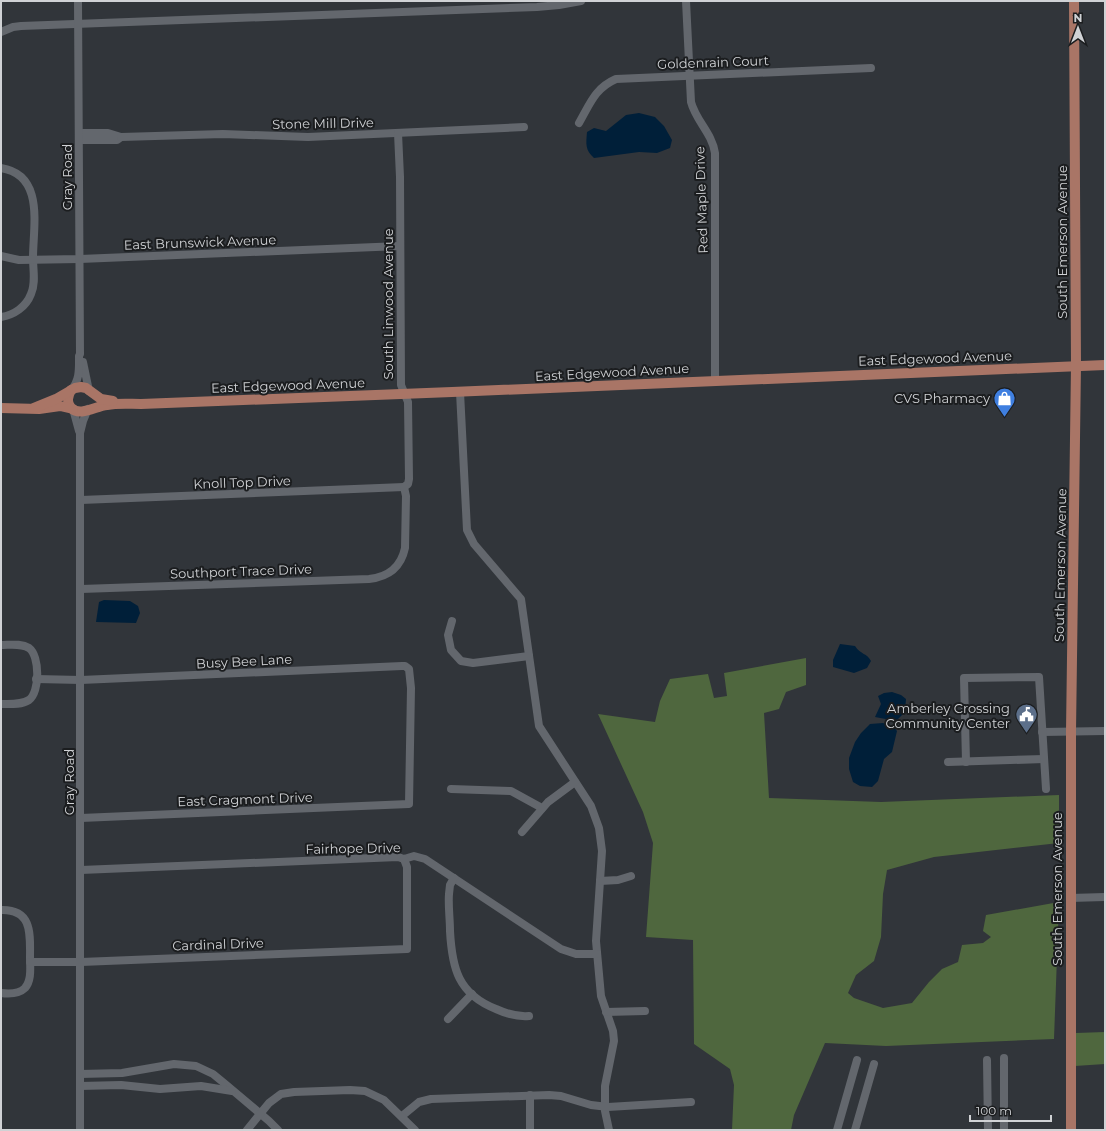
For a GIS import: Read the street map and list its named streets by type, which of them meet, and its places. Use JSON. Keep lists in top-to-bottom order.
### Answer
{
  "streets": {
    "main road": ["South Emerson Avenue", "East Edgewood Avenue"],
    "street": [
      "Goldenrain Court",
      "Stone Mill Drive",
      "Gray Road",
      "Red Maple Drive",
      "East Brunswick Avenue",
      "South Linwood Avenue",
      "Knoll Top Drive",
      "Southport Trace Drive",
      "Busy Bee Lane",
      "East Cragmont Drive",
      "Fairhope Drive",
      "Cardinal Drive"
    ]
  },
  "crossings": [
    ["Goldenrain Court", "Red Maple Drive"],
    ["Stone Mill Drive", "Gray Road"],
    ["Stone Mill Drive", "South Linwood Avenue"],
    ["Gray Road", "East Brunswick Avenue"],
    ["Gray Road", "East Edgewood Avenue"],
    ["Gray Road", "Knoll Top Drive"],
    ["Gray Road", "Southport Trace Drive"],
    ["Gray Road", "Busy Bee Lane"],
    ["Gray Road", "East Cragmont Drive"],
    ["Gray Road", "Fairhope Drive"],
    ["Gray Road", "Cardinal Drive"],
    ["Red Maple Drive", "East Edgewood Avenue"],
    ["East Brunswick Avenue", "South Linwood Avenue"],
    ["South Emerson Avenue", "East Edgewood Avenue"],
    ["South Linwood Avenue", "East Edgewood Avenue"],
    ["South Linwood Avenue", "Knoll Top Drive"],
    ["South Linwood Avenue", "Southport Trace Drive"],
    ["Busy Bee Lane", "East Cragmont Drive"],
    ["Fairhope Drive", "Cardinal Drive"]
  ],
  "places": {
    "shop": ["CVS Pharmacy"],
    "public building": ["Amberley Crossing Community Center"]
  },
  "scale_bar": "100 m",
  "north": "top"
}
